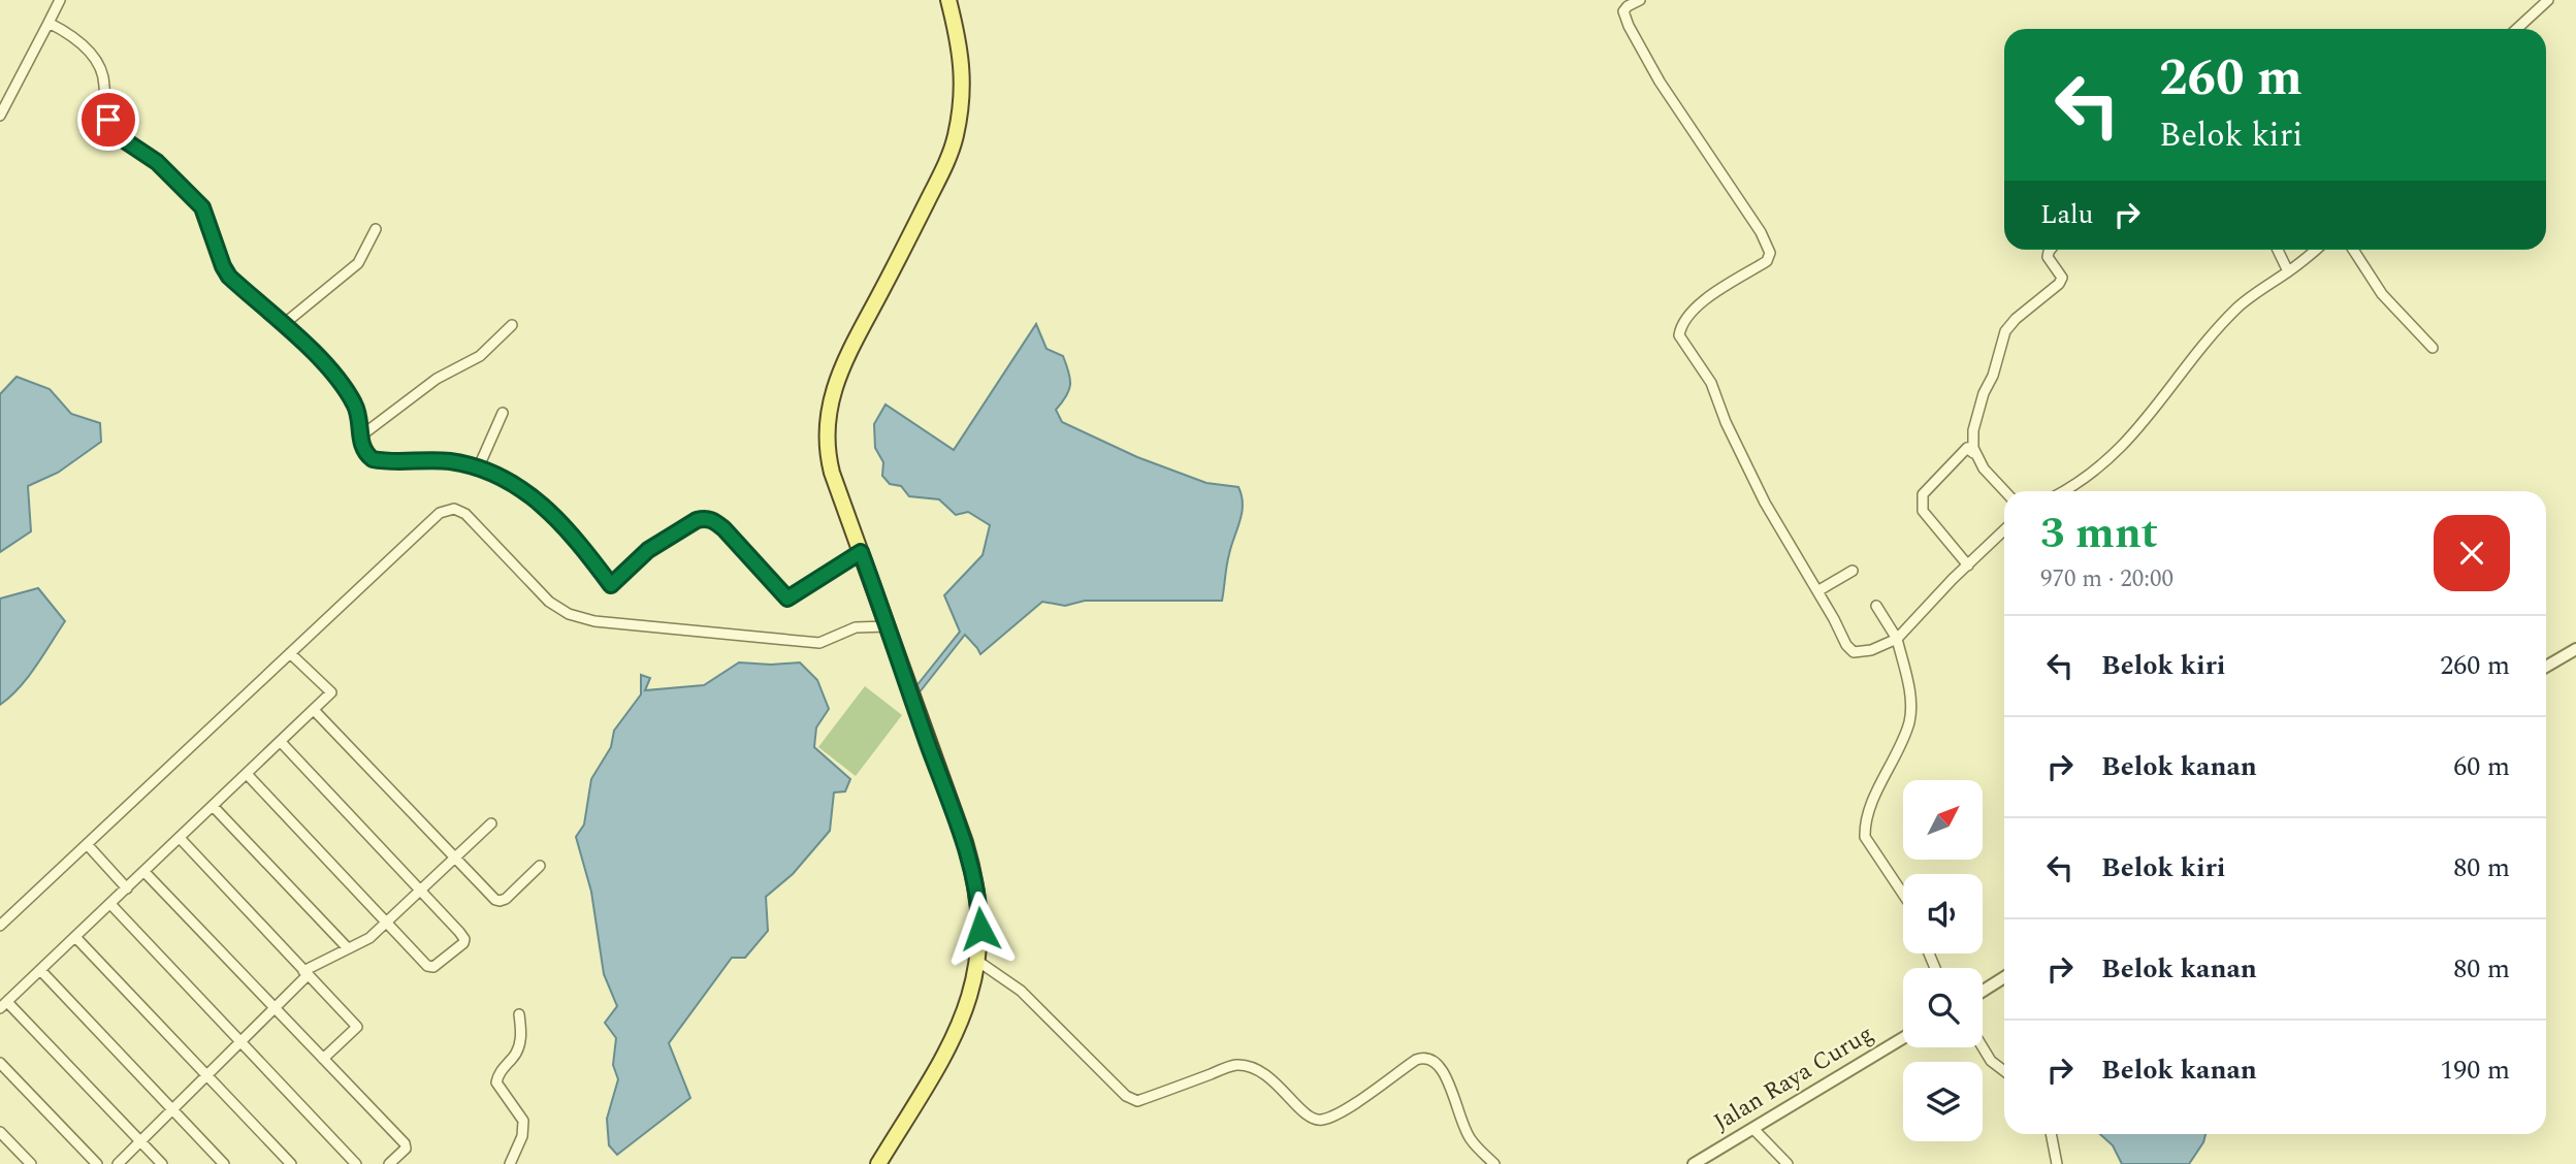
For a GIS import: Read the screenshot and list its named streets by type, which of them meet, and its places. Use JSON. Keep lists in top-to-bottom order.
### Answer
{
  "streets": {
    "street": ["Jalan Raya Curug"]
  },
  "north": "top right",
  "page": {
    "turn": ["260 m", "Belok kiri"],
    "then": "Lalu",
    "heading": ["3 mnt", "970 m · 20:00"],
    "list": [
      {
        "name": "Belok kiri",
        "value": "260 m"
      },
      {
        "name": "Belok kanan",
        "value": "60 m"
      },
      {
        "name": "Belok kiri",
        "value": "80 m"
      },
      {
        "name": "Belok kanan",
        "value": "80 m"
      },
      {
        "name": "Belok kanan",
        "value": "190 m"
      }
    ]
  }
}
